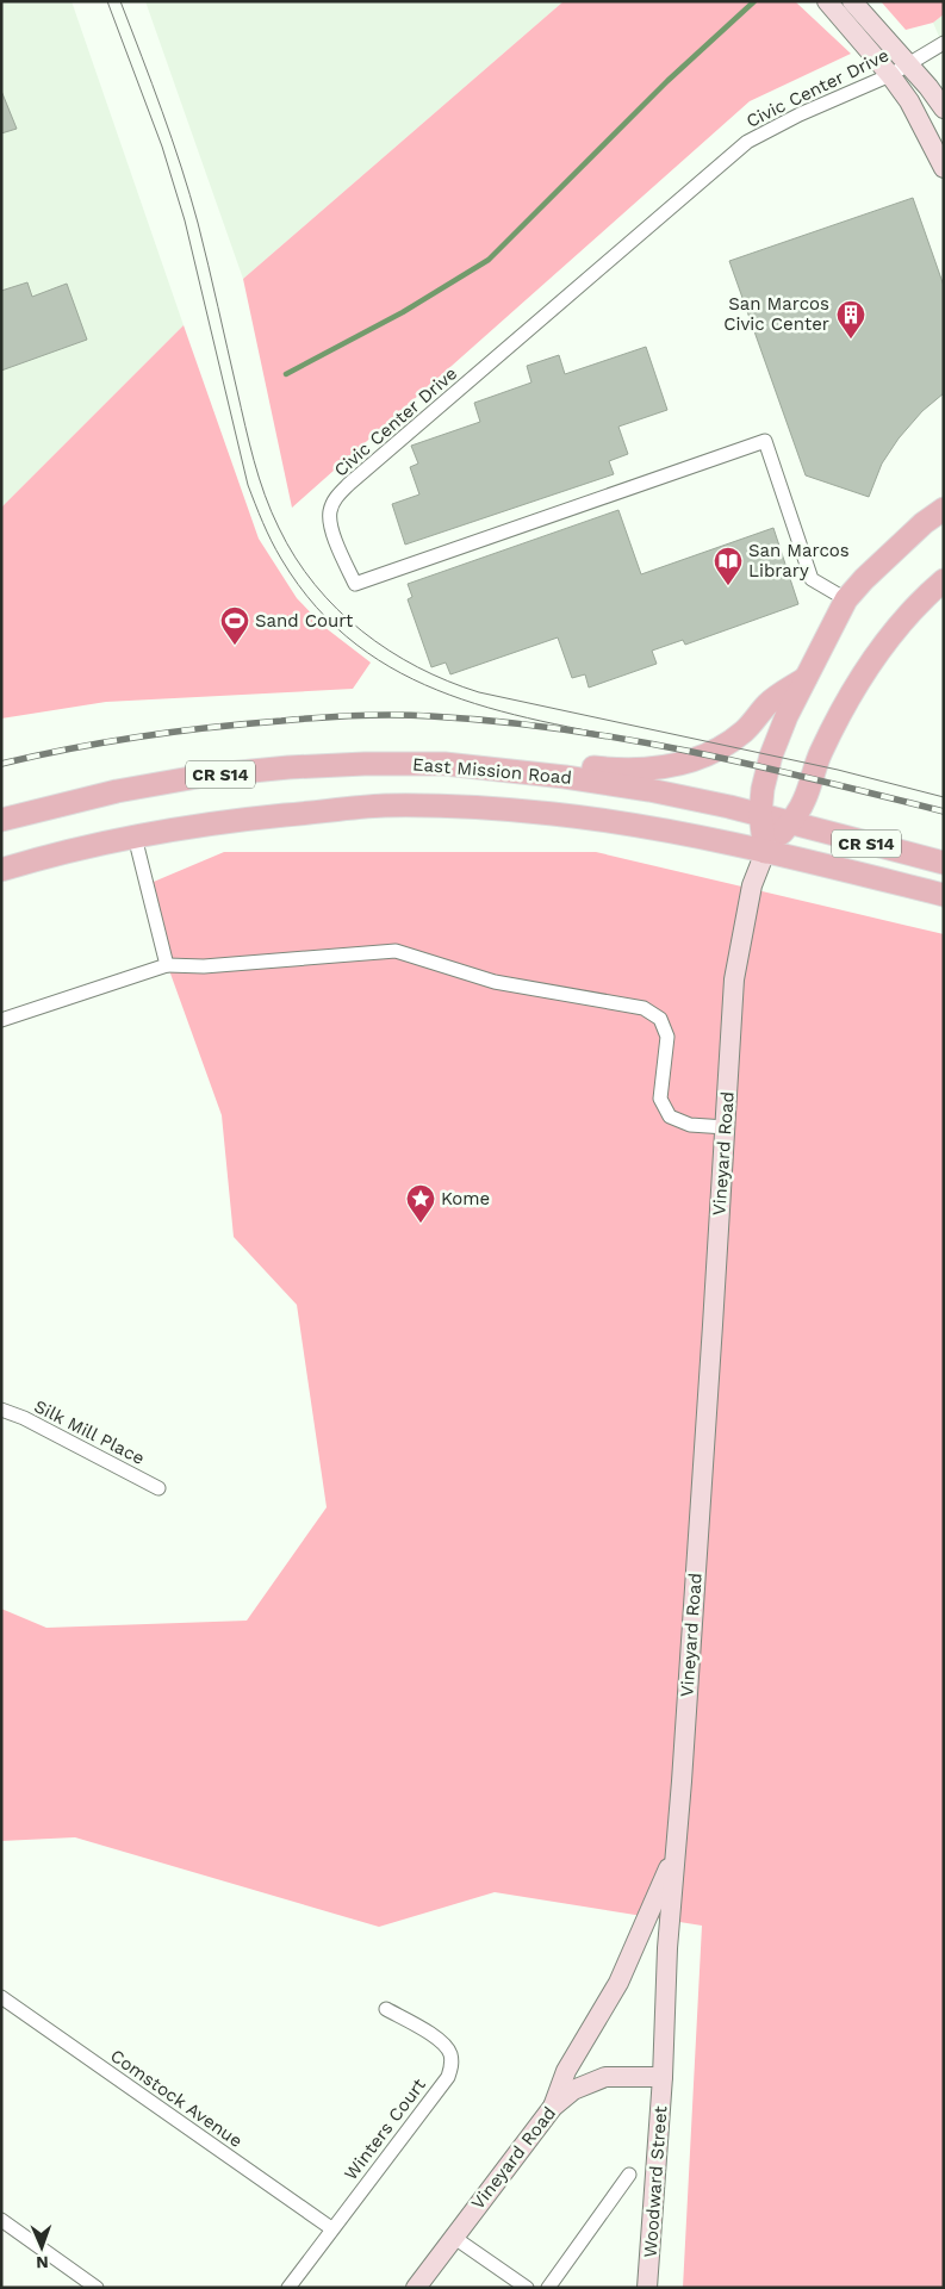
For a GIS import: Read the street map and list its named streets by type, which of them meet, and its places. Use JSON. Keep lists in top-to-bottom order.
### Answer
{
  "streets": {
    "main road": [
      "East Mission Road",
      "CR S14",
      "Vineyard Road",
      "Woodward Street"
    ],
    "street": [
      "Civic Center Drive",
      "Silk Mill Place",
      "Comstock Avenue",
      "Winters Court"
    ]
  },
  "crossings": [
    ["East Mission Road", "Vineyard Road"],
    ["Vineyard Road", "Woodward Street"],
    ["Comstock Avenue", "Winters Court"]
  ],
  "places": {
    "building": ["San Marcos Civic Center"],
    "library": ["San Marcos Library"],
    "sports": ["Sand Court"],
    "place": ["Kome"]
  },
  "north": "bottom"
}
